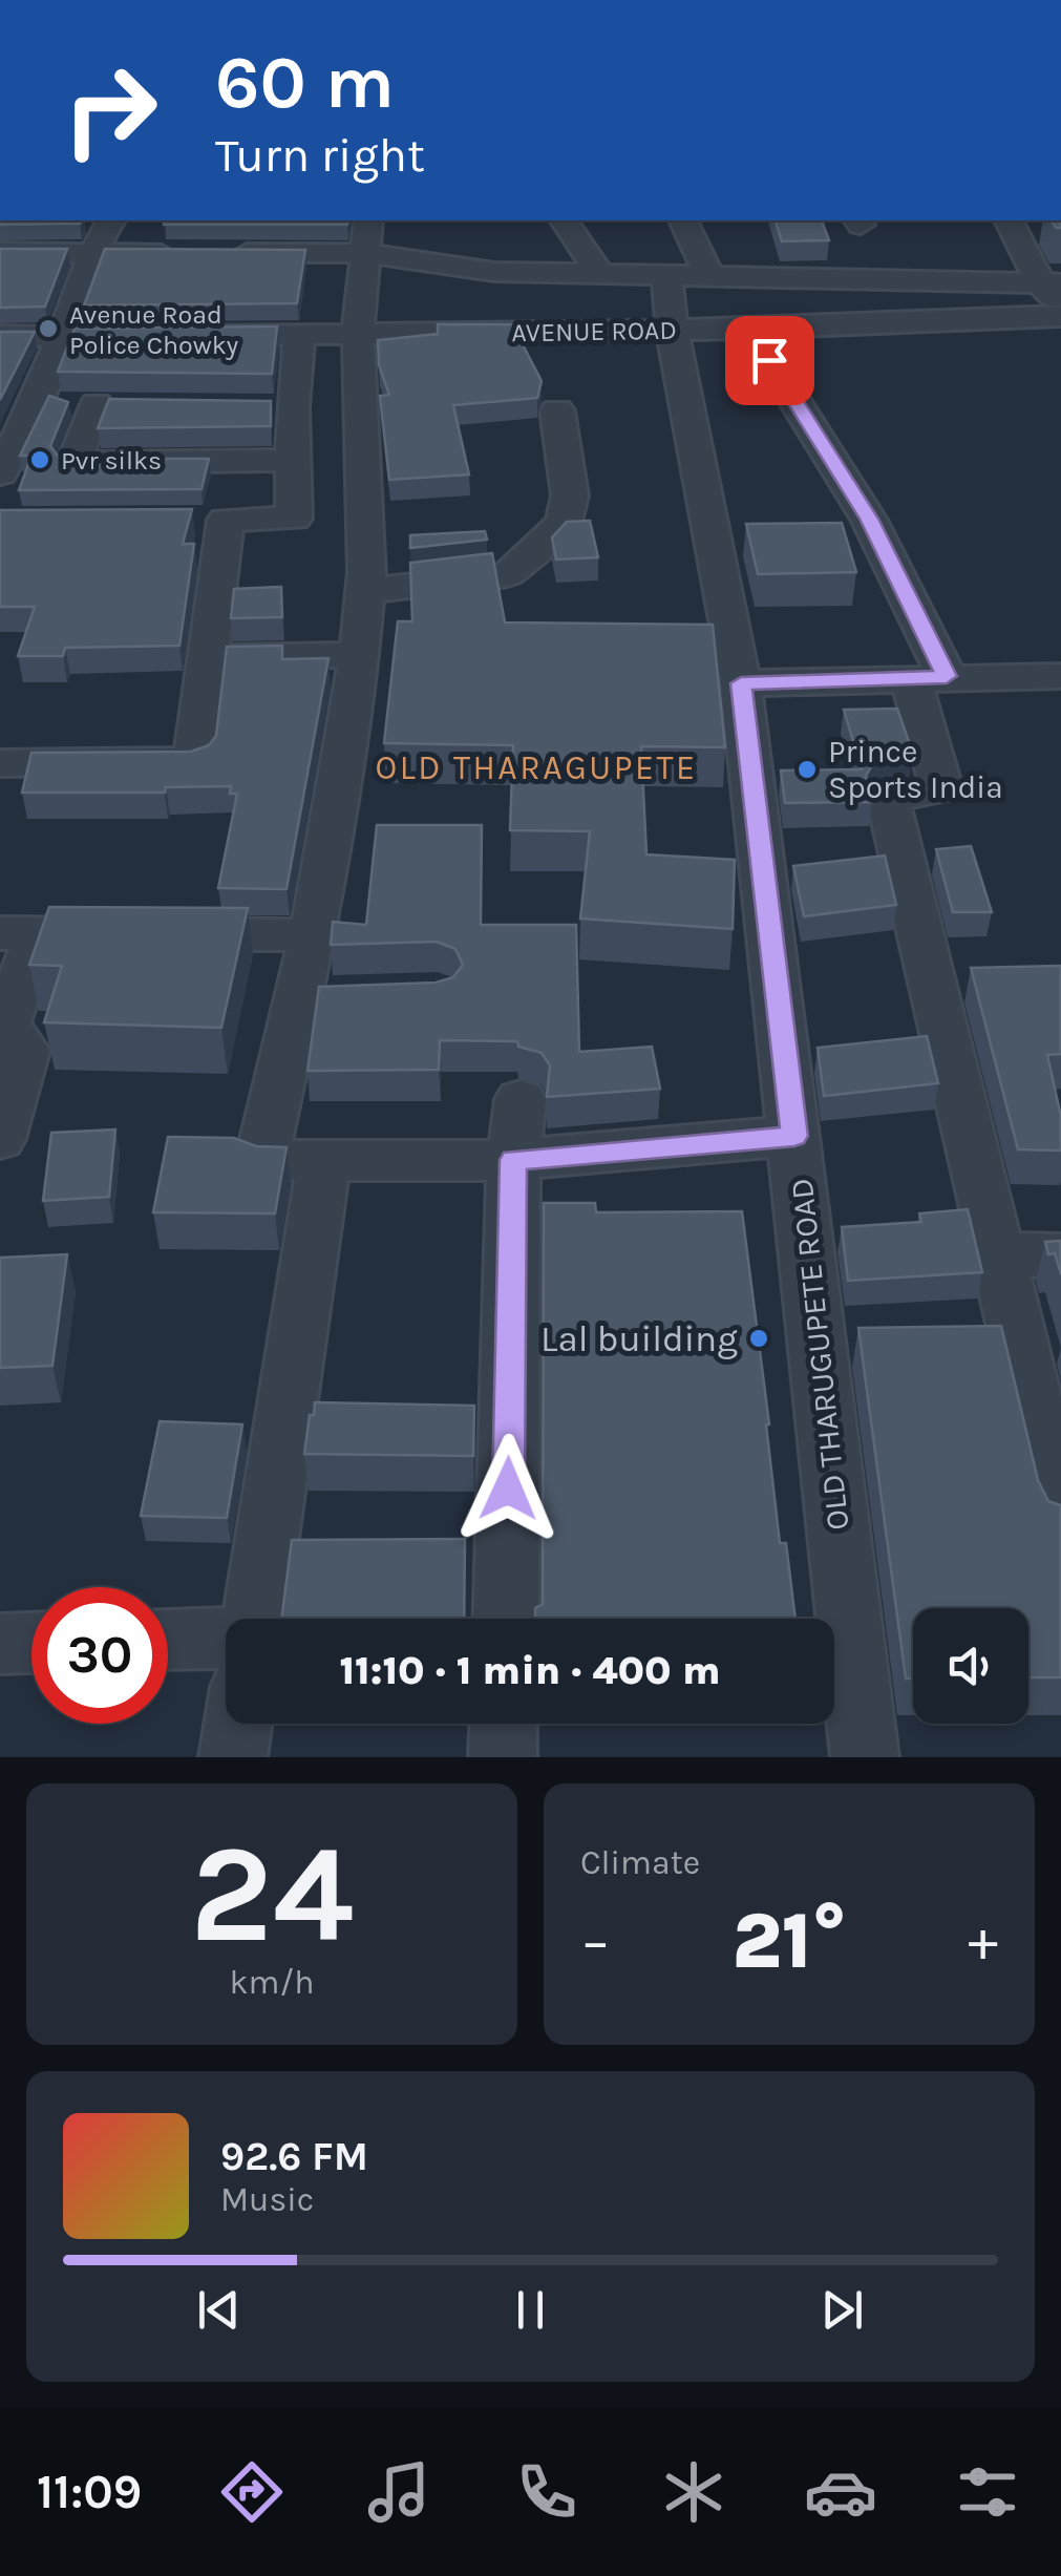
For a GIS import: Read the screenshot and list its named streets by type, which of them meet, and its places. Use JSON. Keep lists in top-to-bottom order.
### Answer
{
  "streets": {
    "street": ["AVENUE ROAD", "OLD THARUGUPETE ROAD"]
  },
  "crossings": [
    ["AVENUE ROAD", "OLD THARUGUPETE ROAD"]
  ],
  "districts": ["OLD THARAGUPETE"],
  "places": [
    "Avenue Road Police Chowky",
    "Pvr silks",
    "Prince Sports India",
    "Lal building"
  ],
  "page": {
    "turn": ["60 m", "Turn right"],
    "limit": "30",
    "trip": "11:10 · 1 min · 400 m",
    "tile": [
      ["24", "km/h"],
      "Climate"
    ],
    "heat": ["−", "21°", "+"],
    "song": ["92.6 FM", "Music"],
    "tabs": "11:09"
  }
}
